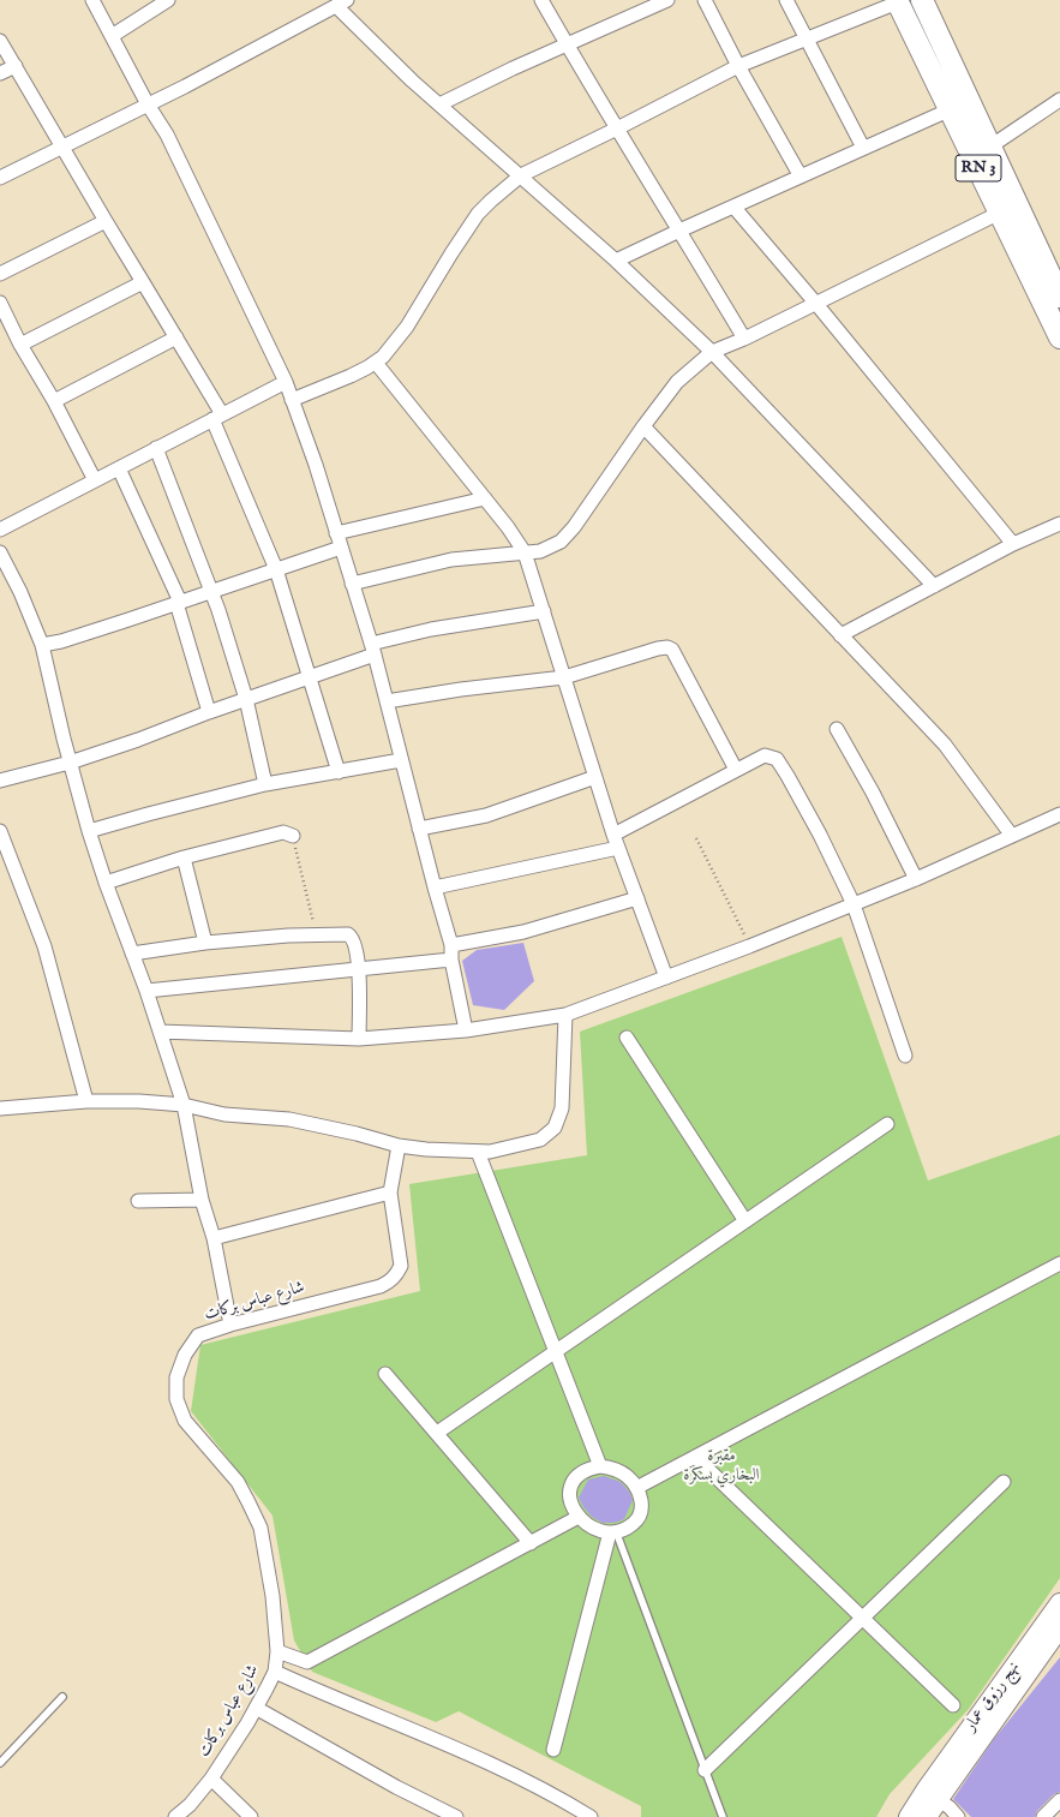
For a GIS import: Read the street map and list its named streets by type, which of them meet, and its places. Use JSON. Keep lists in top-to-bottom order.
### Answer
{
  "streets": {
    "main road": ["RN 3", "نهج رزوق عمار"],
    "street": ["شارع عباس بركات"]
  },
  "parks": ["مقبرة البخاري بسكرة"]
}
